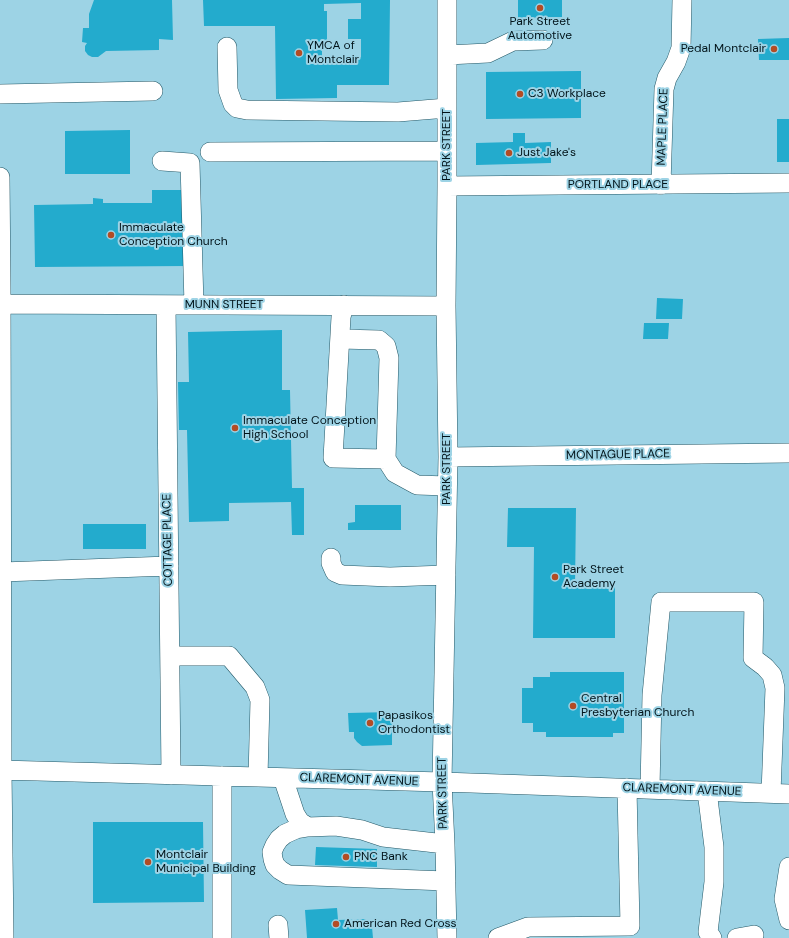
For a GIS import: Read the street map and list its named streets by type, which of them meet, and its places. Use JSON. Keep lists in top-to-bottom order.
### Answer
{
  "streets": {
    "street": [
      "MAPLE PLACE",
      "PARK STREET",
      "PORTLAND PLACE",
      "MUNN STREET",
      "MONTAGUE PLACE",
      "COTTAGE PLACE",
      "CLAREMONT AVENUE"
    ]
  },
  "crossings": [
    ["MAPLE PLACE", "PORTLAND PLACE"],
    ["PARK STREET", "PORTLAND PLACE"],
    ["PARK STREET", "MUNN STREET"],
    ["PARK STREET", "MONTAGUE PLACE"],
    ["PARK STREET", "CLAREMONT AVENUE"],
    ["MUNN STREET", "COTTAGE PLACE"],
    ["COTTAGE PLACE", "CLAREMONT AVENUE"]
  ],
  "places": [
    "Park Street Automotive",
    "Pedal Montclair",
    "YMCA of Montclair",
    "C3 Workplace",
    "Just Jake's",
    "Immaculate Conception Church",
    "Immaculate Conception High School",
    "Park Street Academy",
    "Central Presbyterian Church",
    "Papasikos Orthodontist",
    "PNC Bank",
    "Montclair Municipal Building",
    "American Red Cross"
  ]
}
